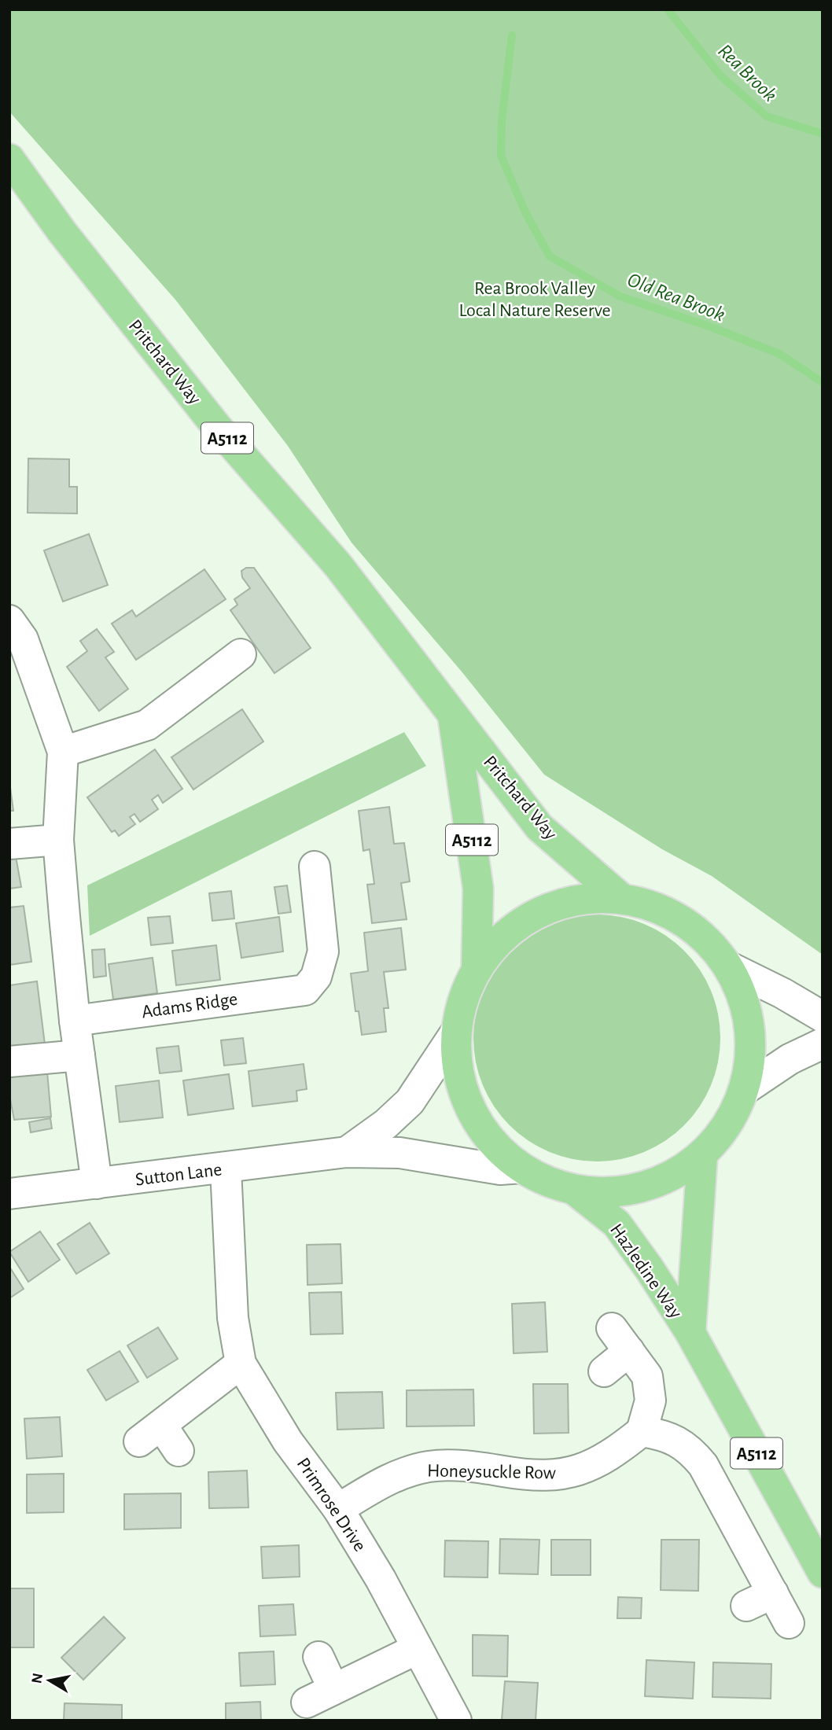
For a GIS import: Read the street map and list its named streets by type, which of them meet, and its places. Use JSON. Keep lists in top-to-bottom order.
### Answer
{
  "streets": {
    "main road": ["Pritchard Way", "A5112", "Hazledine Way"],
    "street": [
      "Adams Ridge",
      "Sutton Lane",
      "Honeysuckle Row",
      "Primrose Drive"
    ]
  },
  "crossings": [
    ["Sutton Lane", "Primrose Drive"],
    ["Honeysuckle Row", "Primrose Drive"]
  ],
  "water": ["Rea Brook", "Old Rea Brook"],
  "parks": ["Rea Brook Valley Local Nature Reserve"],
  "north": "left"
}
